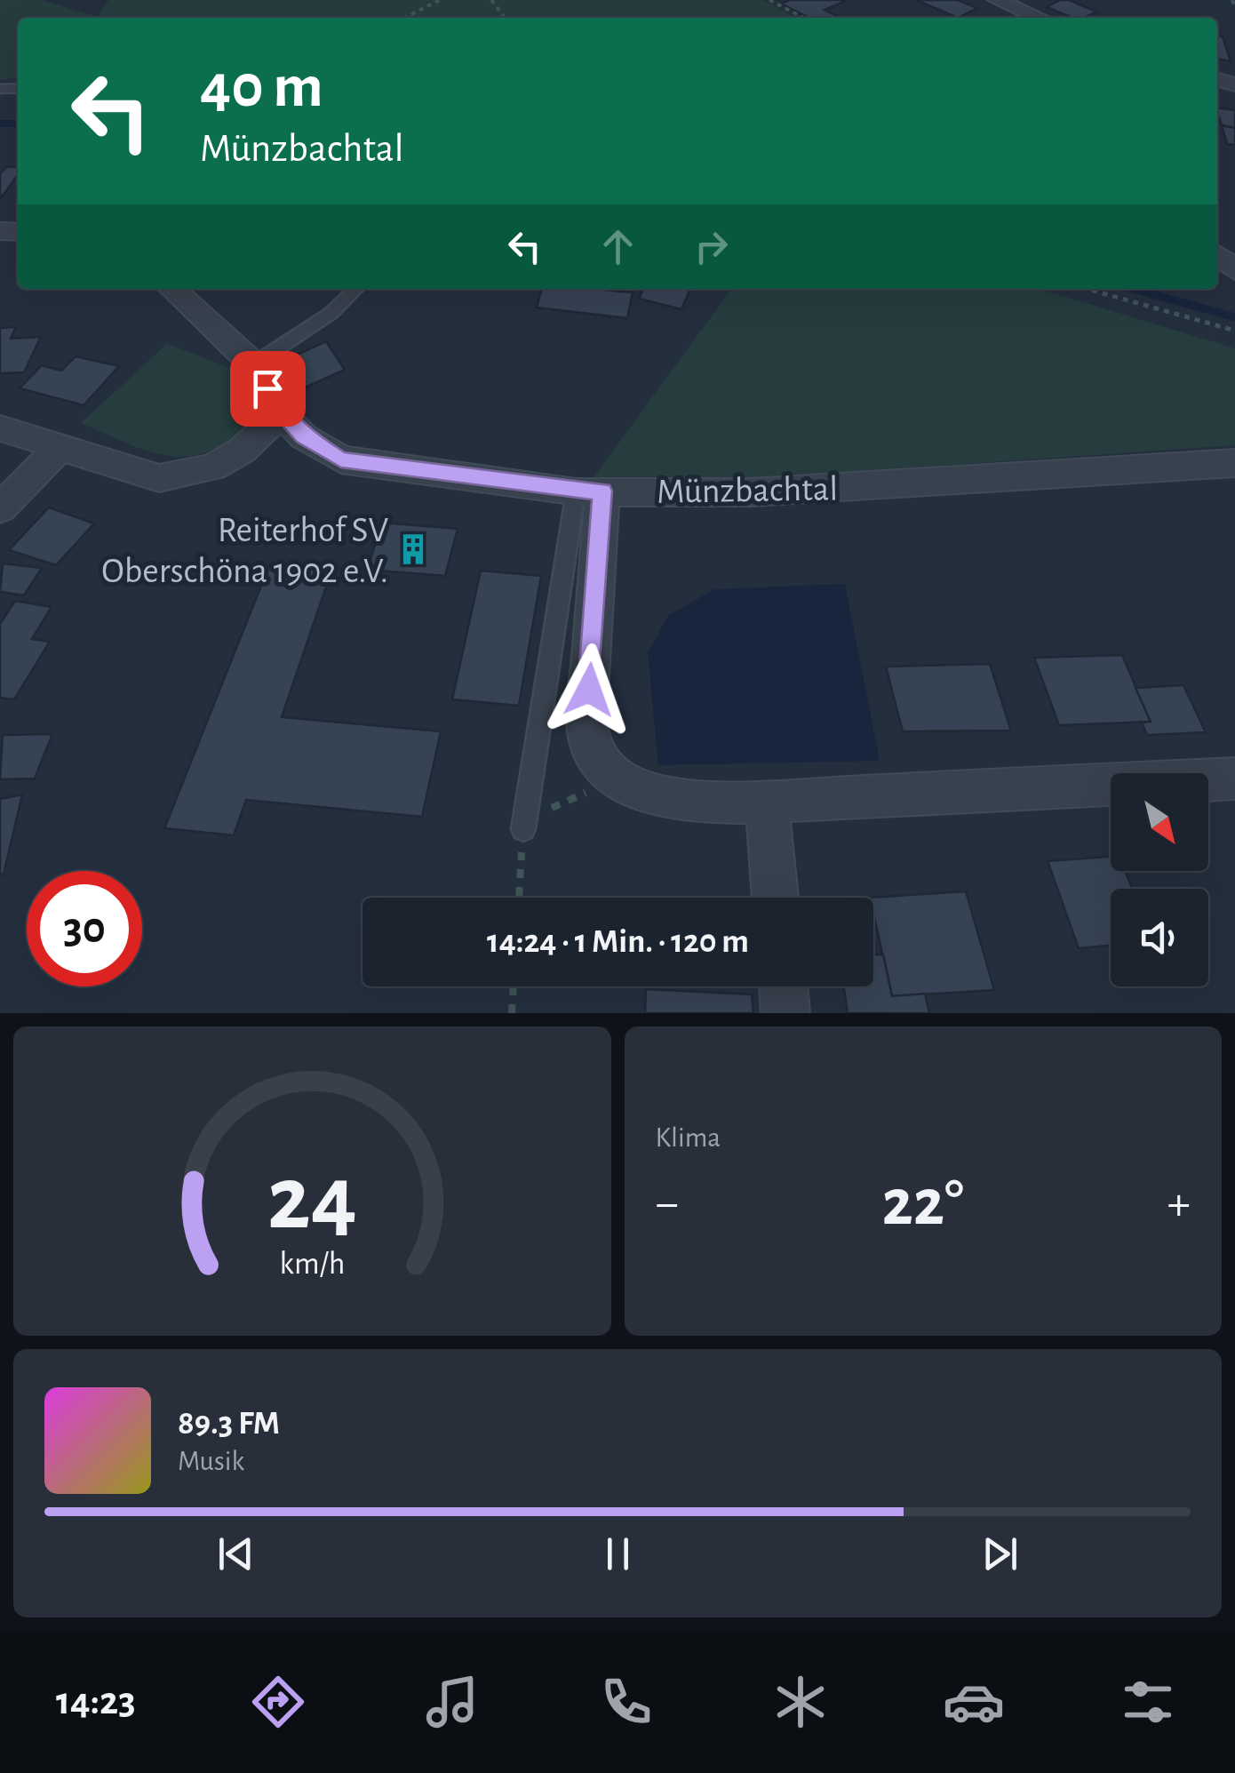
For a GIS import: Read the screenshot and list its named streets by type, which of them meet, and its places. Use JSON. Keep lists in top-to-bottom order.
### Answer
{
  "streets": {
    "street": ["Münzbachtal"]
  },
  "places": {
    "building": ["Reiterhof SV Oberschöna 1902 e.V."]
  },
  "north": "bottom right",
  "page": {
    "turn": ["40 m", "Münzbachtal"],
    "limit": "30",
    "trip": "14:24 · 1 Min. · 120 m",
    "tile": "Klima",
    "heat": ["−", "22°", "+"],
    "song": ["89.3 FM", "Musik"],
    "tabs": "14:23",
    "gauge": ["24", "km/h"]
  }
}
